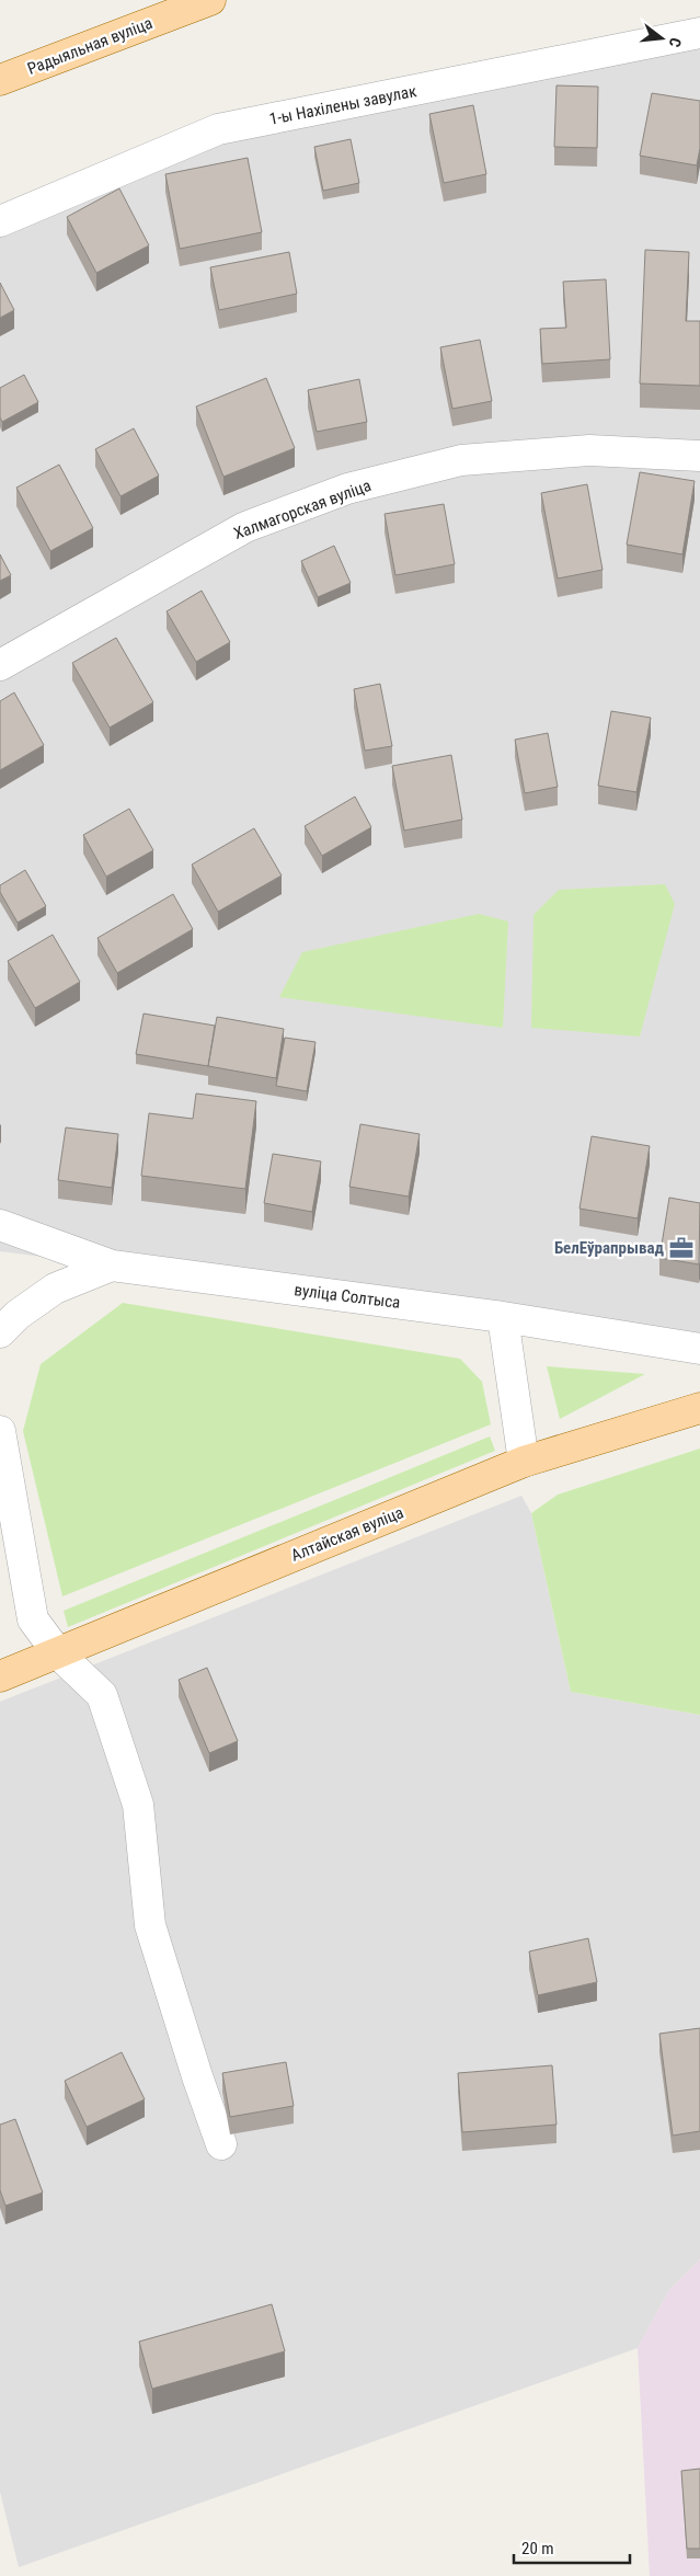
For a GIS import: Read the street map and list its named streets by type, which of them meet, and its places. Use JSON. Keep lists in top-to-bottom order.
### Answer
{
  "streets": {
    "main road": ["Радыяльная вуліца", "Алтайская вуліца"],
    "street": ["1-ы Нахілены завулак", "Халмагорская вуліца", "вуліца Солтыса"]
  },
  "places": {
    "office": ["БелЕўрапрывад"]
  },
  "scale_bar": "20 m",
  "north": "right"
}
